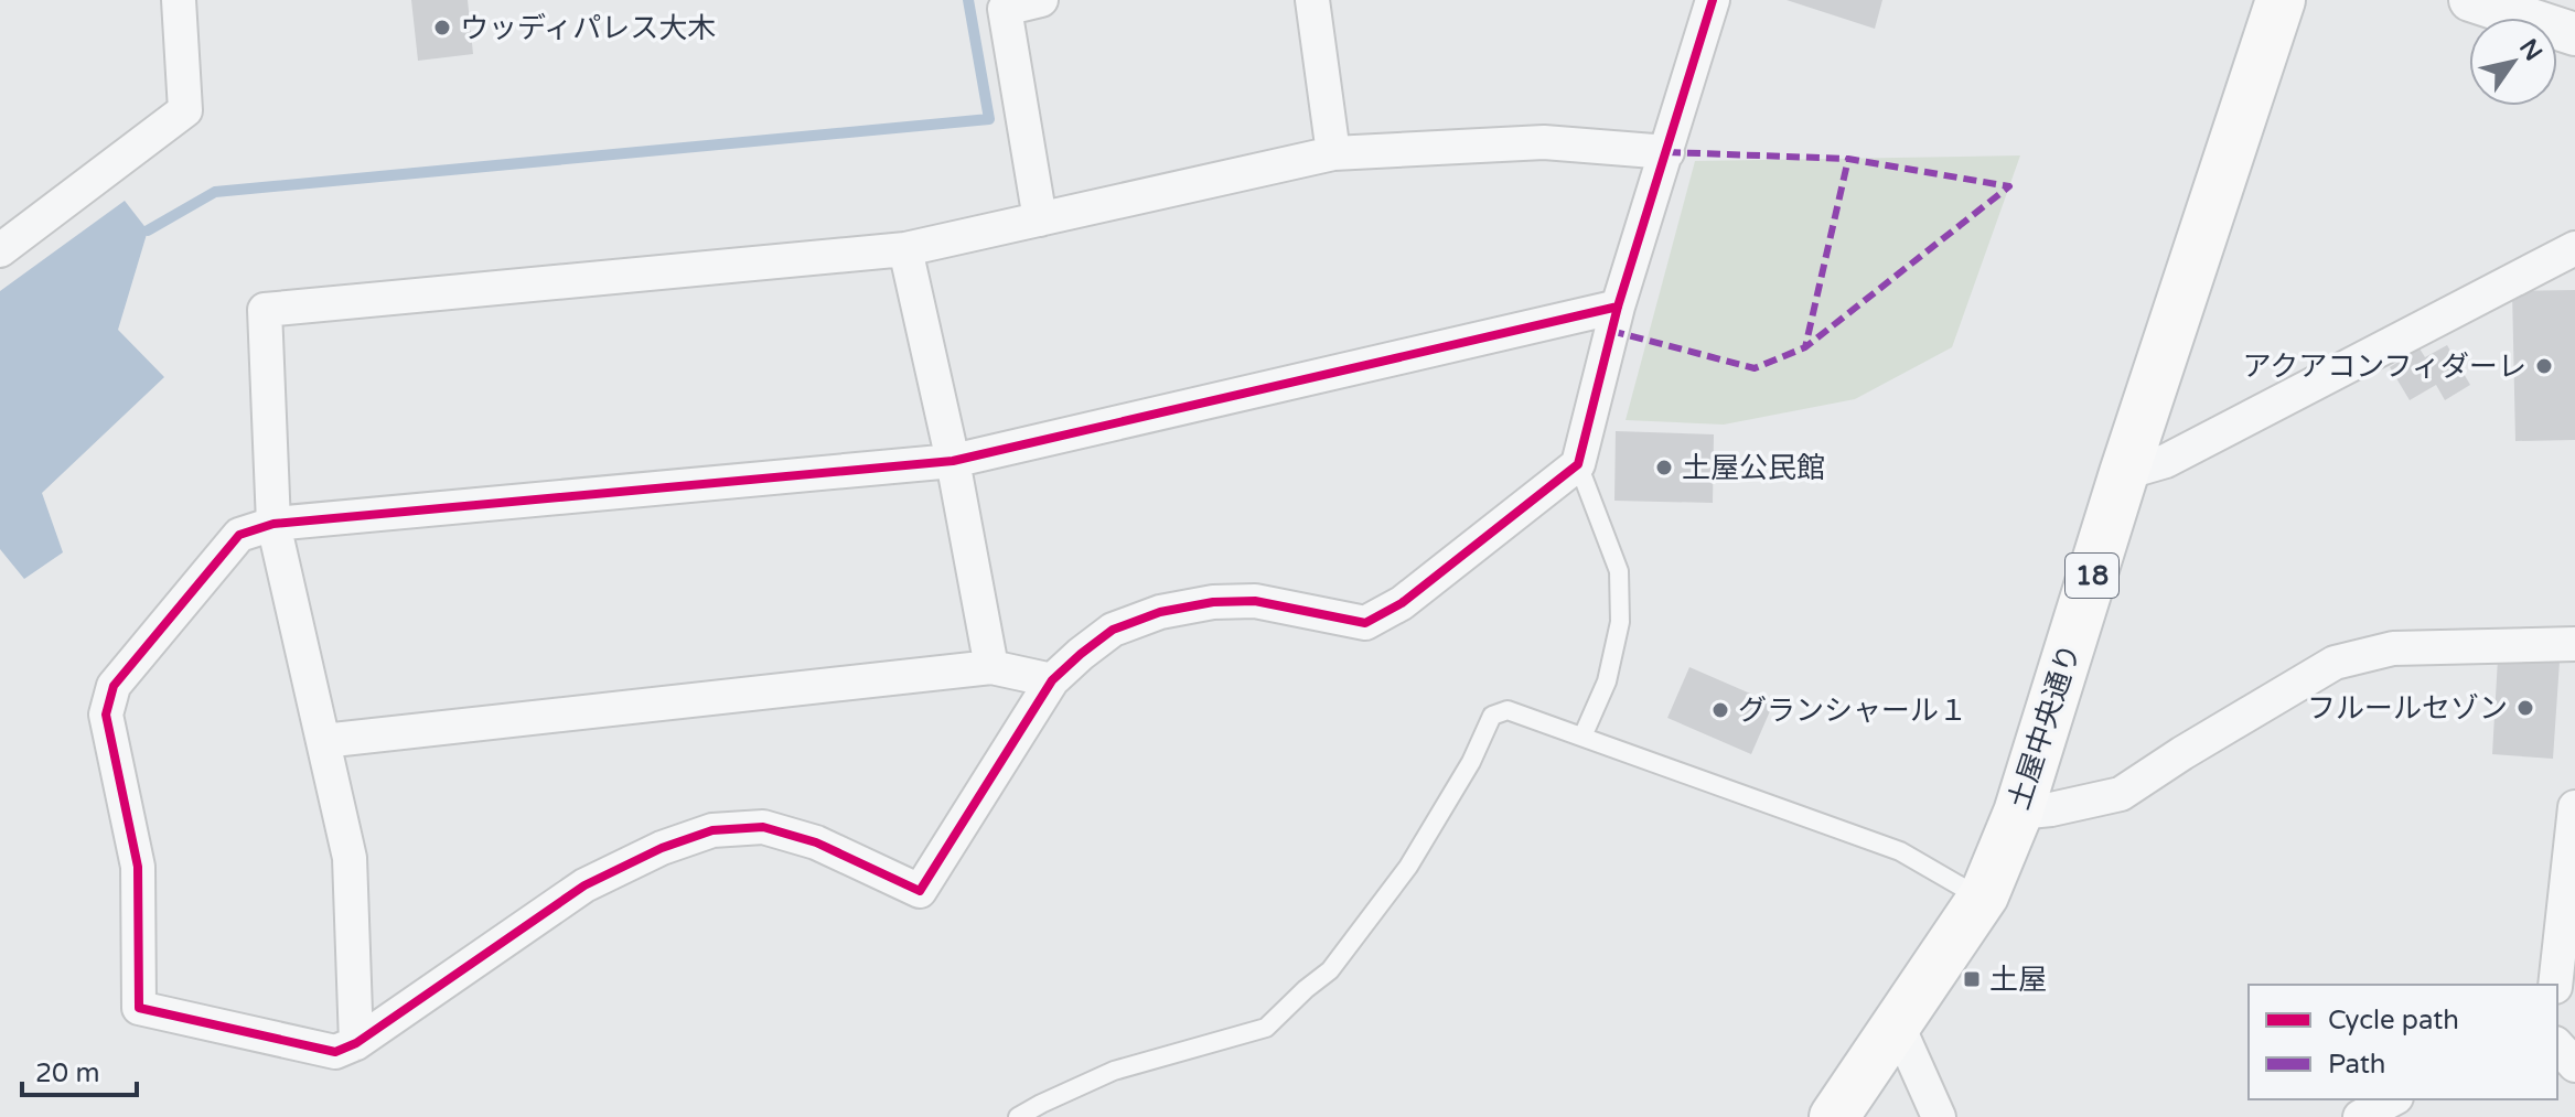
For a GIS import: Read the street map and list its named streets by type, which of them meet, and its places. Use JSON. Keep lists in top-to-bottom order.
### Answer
{
  "streets": {
    "main road": ["18", "土屋中央通り"]
  },
  "places": {
    "other": [
      "ウッディパレス大木",
      "アクアコンフィダーレ",
      "土屋公民館",
      "フルールセゾン",
      "グランシャール１"
    ],
    "transit": ["土屋"]
  },
  "legend": ["Cycle path", "Path"],
  "scale_bar": "20 m",
  "north": "top right"
}
